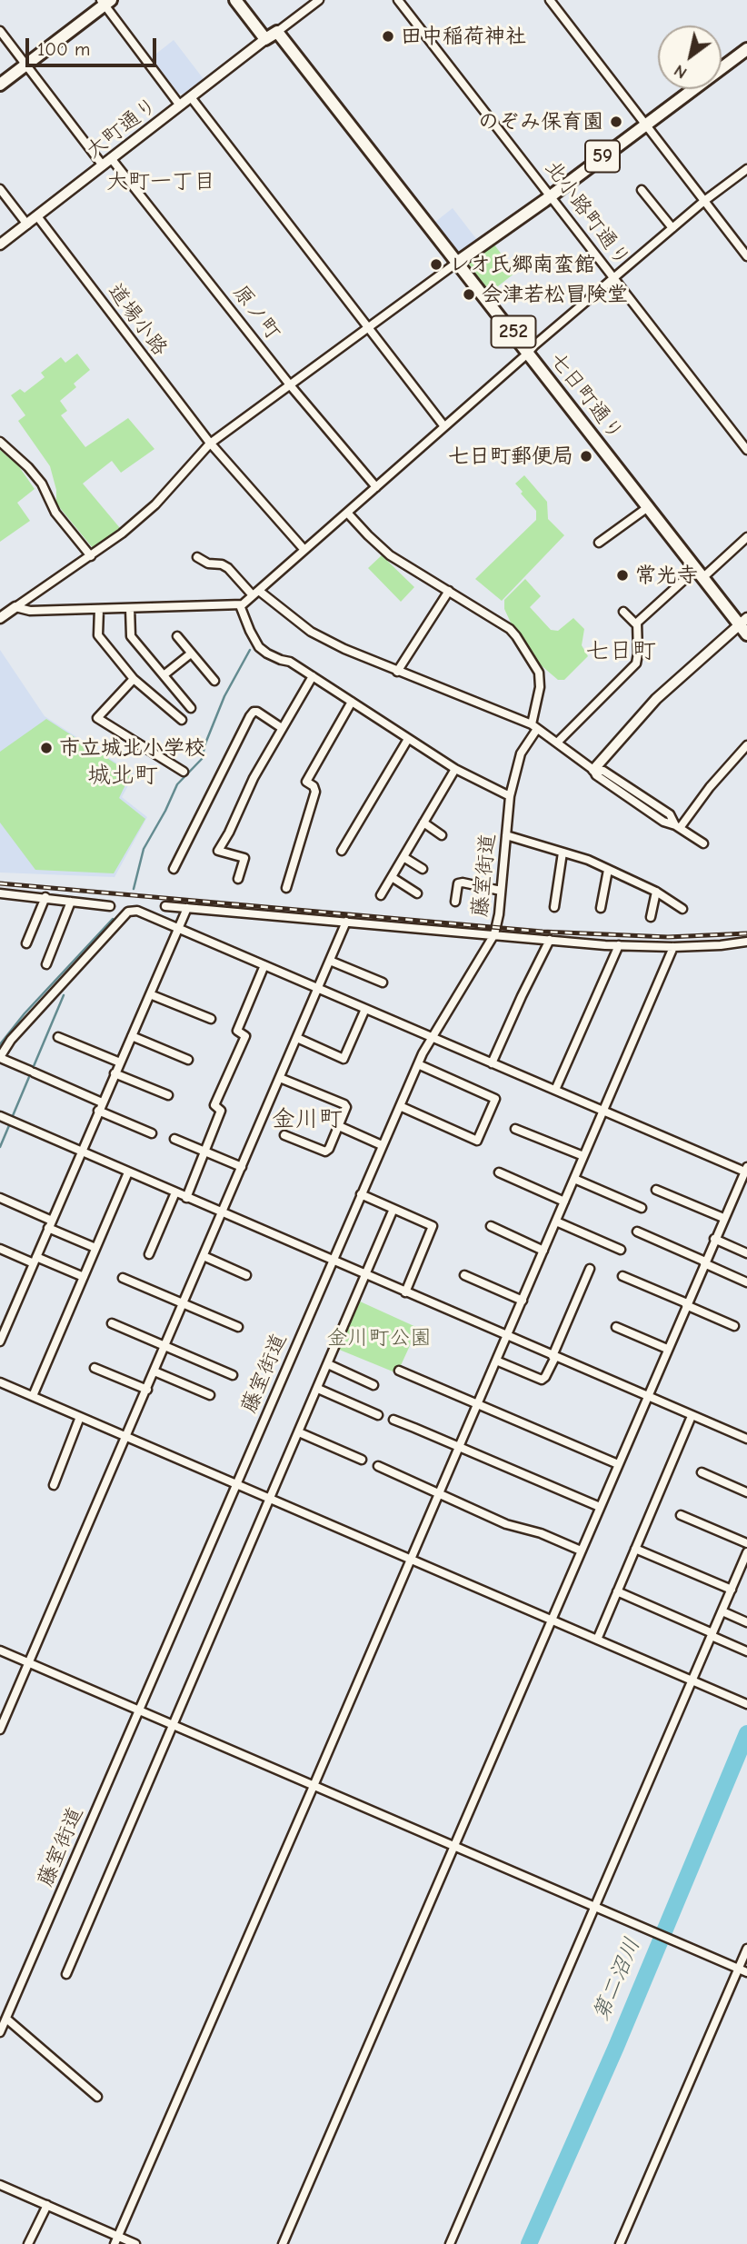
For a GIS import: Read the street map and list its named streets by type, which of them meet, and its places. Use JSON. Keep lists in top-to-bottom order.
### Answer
{
  "streets": {
    "main road": ["59", "252", "七日町通り"],
    "street": [
      "大町通り",
      "北小路町通り",
      "原ノ町",
      "道場小路",
      "藤室街道"
    ]
  },
  "crossings": [
    ["大町通り", "原ノ町"],
    ["大町通り", "道場小路"],
    ["59", "北小路町通り"],
    ["59", "七日町通り"]
  ],
  "districts": [
    "大町一丁目",
    "七日町",
    "城北町",
    "金川町"
  ],
  "water": ["第二沼川"],
  "parks": ["金川町公園"],
  "places": [
    "田中稲荷神社",
    "のぞみ保育園",
    "レオ氏郷南蛮館",
    "会津若松冒険堂",
    "七日町郵便局",
    "常光寺",
    "市立城北小学校"
  ],
  "scale_bar": "100 m",
  "north": "bottom left"
}
